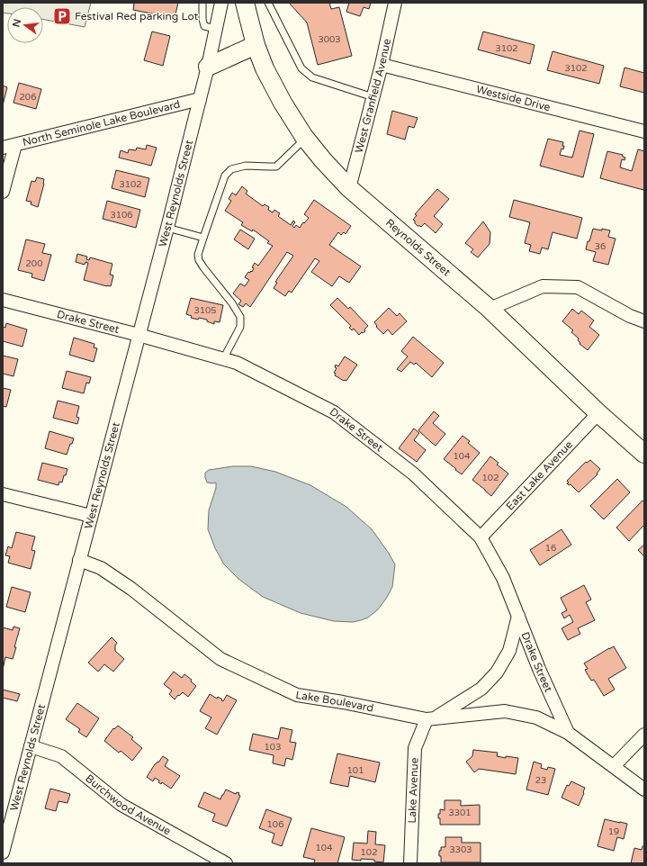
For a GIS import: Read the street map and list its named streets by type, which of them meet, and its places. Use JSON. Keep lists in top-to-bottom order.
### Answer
{
  "streets": {
    "main road": ["Reynolds Street"],
    "street": [
      "West Granfield Avenue",
      "Westside Drive",
      "North Seminole Lake Boulevard",
      "West Reynolds Street",
      "Drake Street",
      "East Lake Avenue",
      "Lake Boulevard",
      "Lake Avenue",
      "Burchwood Avenue"
    ]
  },
  "crossings": [
    ["West Granfield Avenue", "Westside Drive"],
    ["West Granfield Avenue", "Reynolds Street"],
    ["North Seminole Lake Boulevard", "West Reynolds Street"],
    ["West Reynolds Street", "Drake Street"],
    ["West Reynolds Street", "Lake Boulevard"],
    ["West Reynolds Street", "Burchwood Avenue"],
    ["Reynolds Street", "East Lake Avenue"],
    ["Drake Street", "East Lake Avenue"],
    ["Drake Street", "Lake Boulevard"],
    ["Lake Boulevard", "Lake Avenue"]
  ],
  "places": {
    "parking": ["Festival Red parking Lot"]
  },
  "house_numbers": [
    "3003",
    "3102",
    "3102",
    "206",
    "3102",
    "3106",
    "36",
    "200",
    "3105",
    "104",
    "102",
    "16",
    "103",
    "101",
    "23",
    "3301",
    "106",
    "19",
    "104",
    "3303",
    "102"
  ],
  "north": "left"
}
